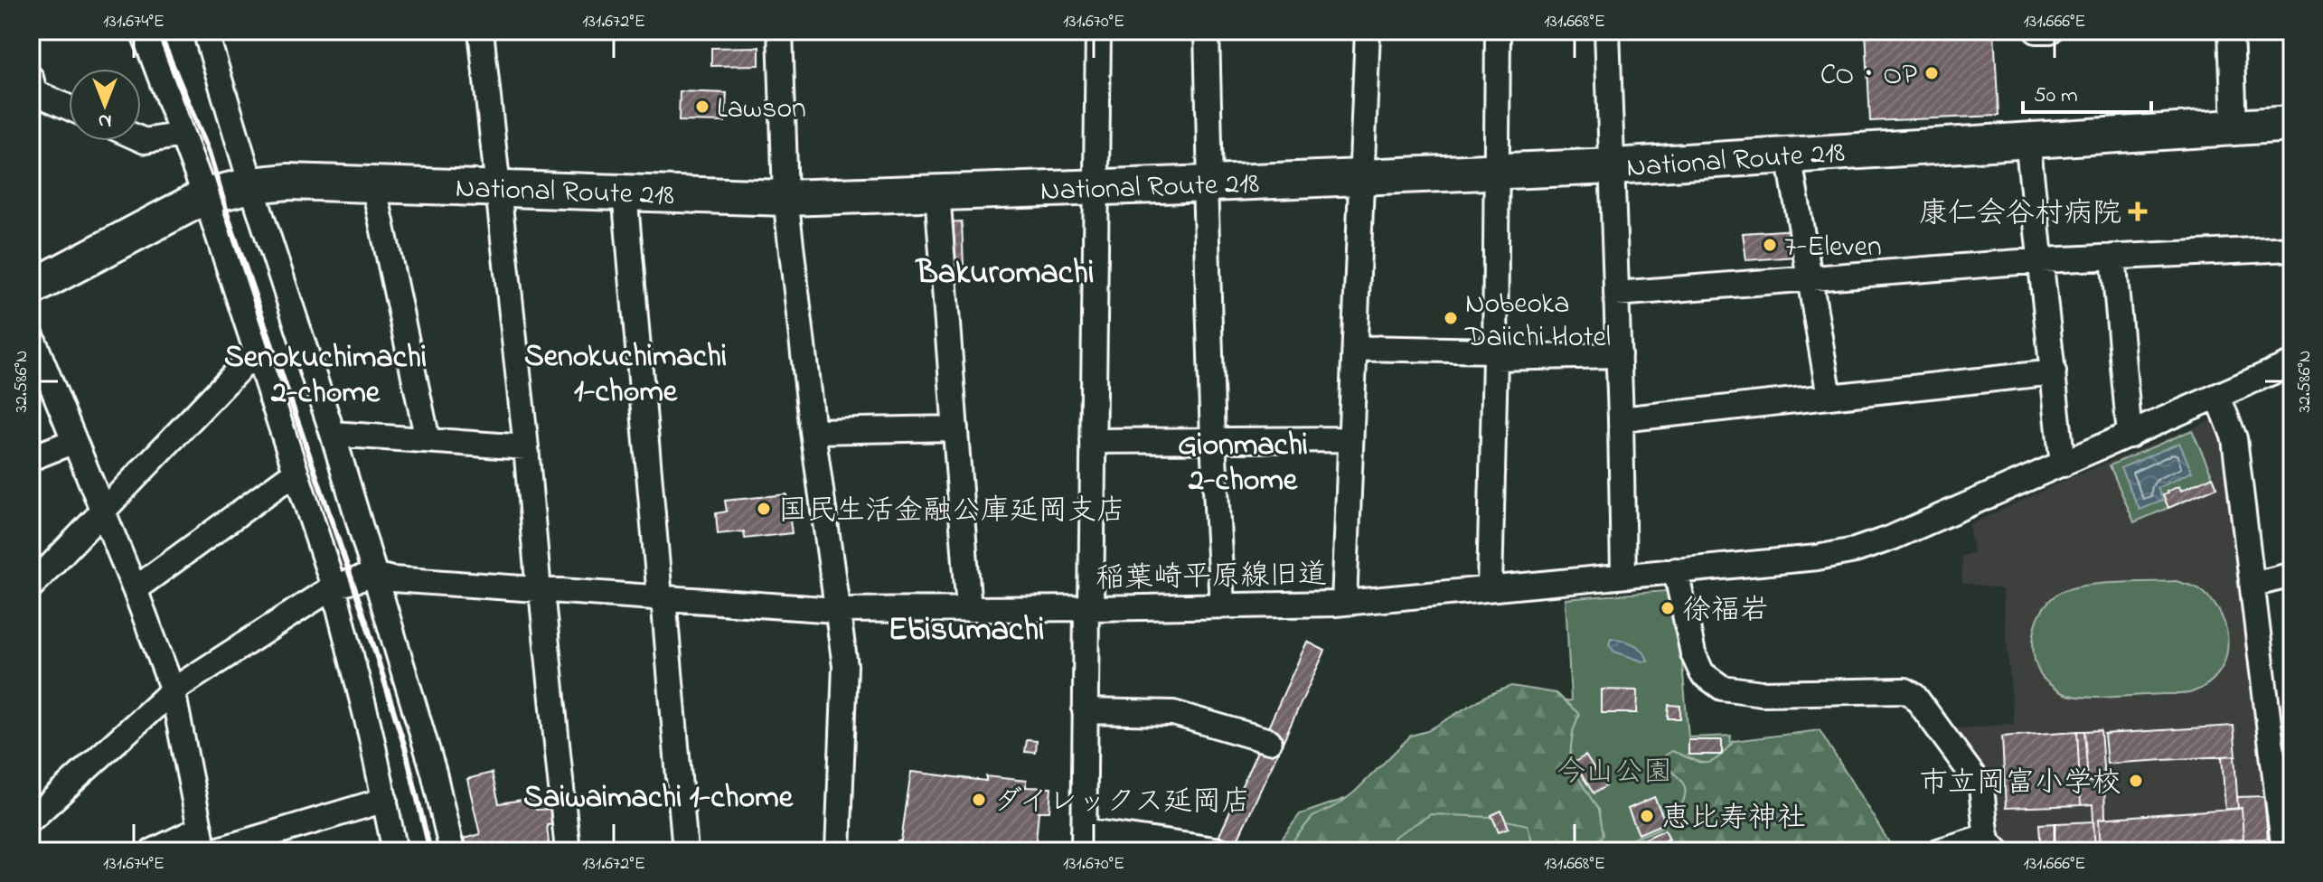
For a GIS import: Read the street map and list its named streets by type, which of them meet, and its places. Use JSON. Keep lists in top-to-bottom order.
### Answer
{
  "streets": {
    "highway": ["National Route 218"],
    "street": ["稲葉崎平原線旧道"]
  },
  "crossings": [
    ["National Route 218", "稲葉崎平原線旧道"]
  ],
  "districts": [
    "Bakuromachi",
    "Senokuchimachi 1-chome",
    "Senokuchimachi 2-chome",
    "Gionmachi 2-chome",
    "Ebisumachi",
    "Saiwaimachi 1-chome"
  ],
  "parks": ["今山公園"],
  "places": {
    "other": [
      "CO・OP",
      "Lawson",
      "7-Eleven",
      "Nobeoka Daiichi Hotel",
      "国民生活金融公庫延岡支店",
      "徐福岩",
      "市立岡富小学校",
      "ダイレックス延岡店",
      "恵比寿神社"
    ],
    "health": ["康仁会谷村病院"]
  },
  "scale_bar": "50 m",
  "north": "bottom",
  "coordinates": [
    "131.674°E",
    "131.672°E",
    "131.670°E",
    "131.668°E",
    "131.666°E",
    "32.586°N"
  ]
}
